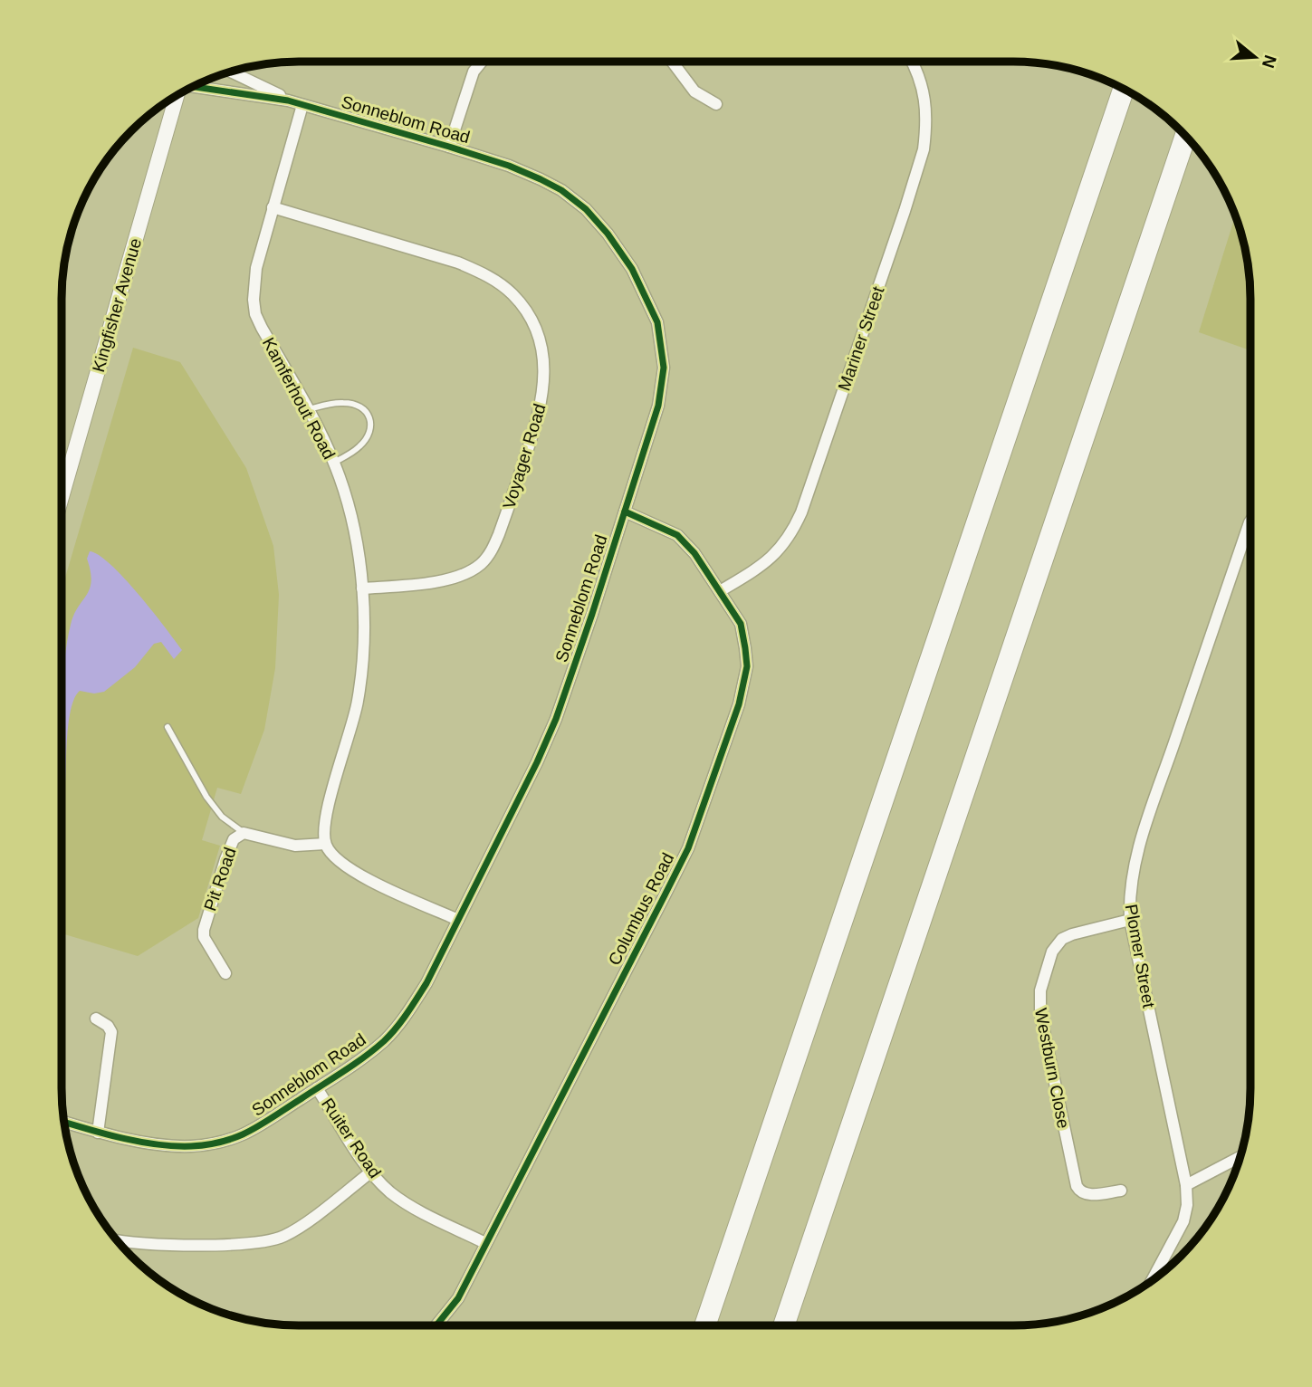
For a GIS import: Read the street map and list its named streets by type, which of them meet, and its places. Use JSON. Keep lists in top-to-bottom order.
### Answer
{
  "streets": {
    "street": [
      "Sonneblom Road",
      "Kingfisher Avenue",
      "Mariner Street",
      "Kamferhout Road",
      "Voyager Road",
      "Pit Road",
      "Columbus Road",
      "Plomer Street",
      "Westburn Close",
      "Ruiter Road"
    ]
  },
  "crossings": [
    ["Sonneblom Road", "Kamferhout Road"],
    ["Sonneblom Road", "Columbus Road"],
    ["Sonneblom Road", "Ruiter Road"],
    ["Mariner Street", "Columbus Road"],
    ["Kamferhout Road", "Voyager Road"],
    ["Kamferhout Road", "Pit Road"],
    ["Columbus Road", "Ruiter Road"],
    ["Plomer Street", "Westburn Close"]
  ],
  "north": "right"
}
